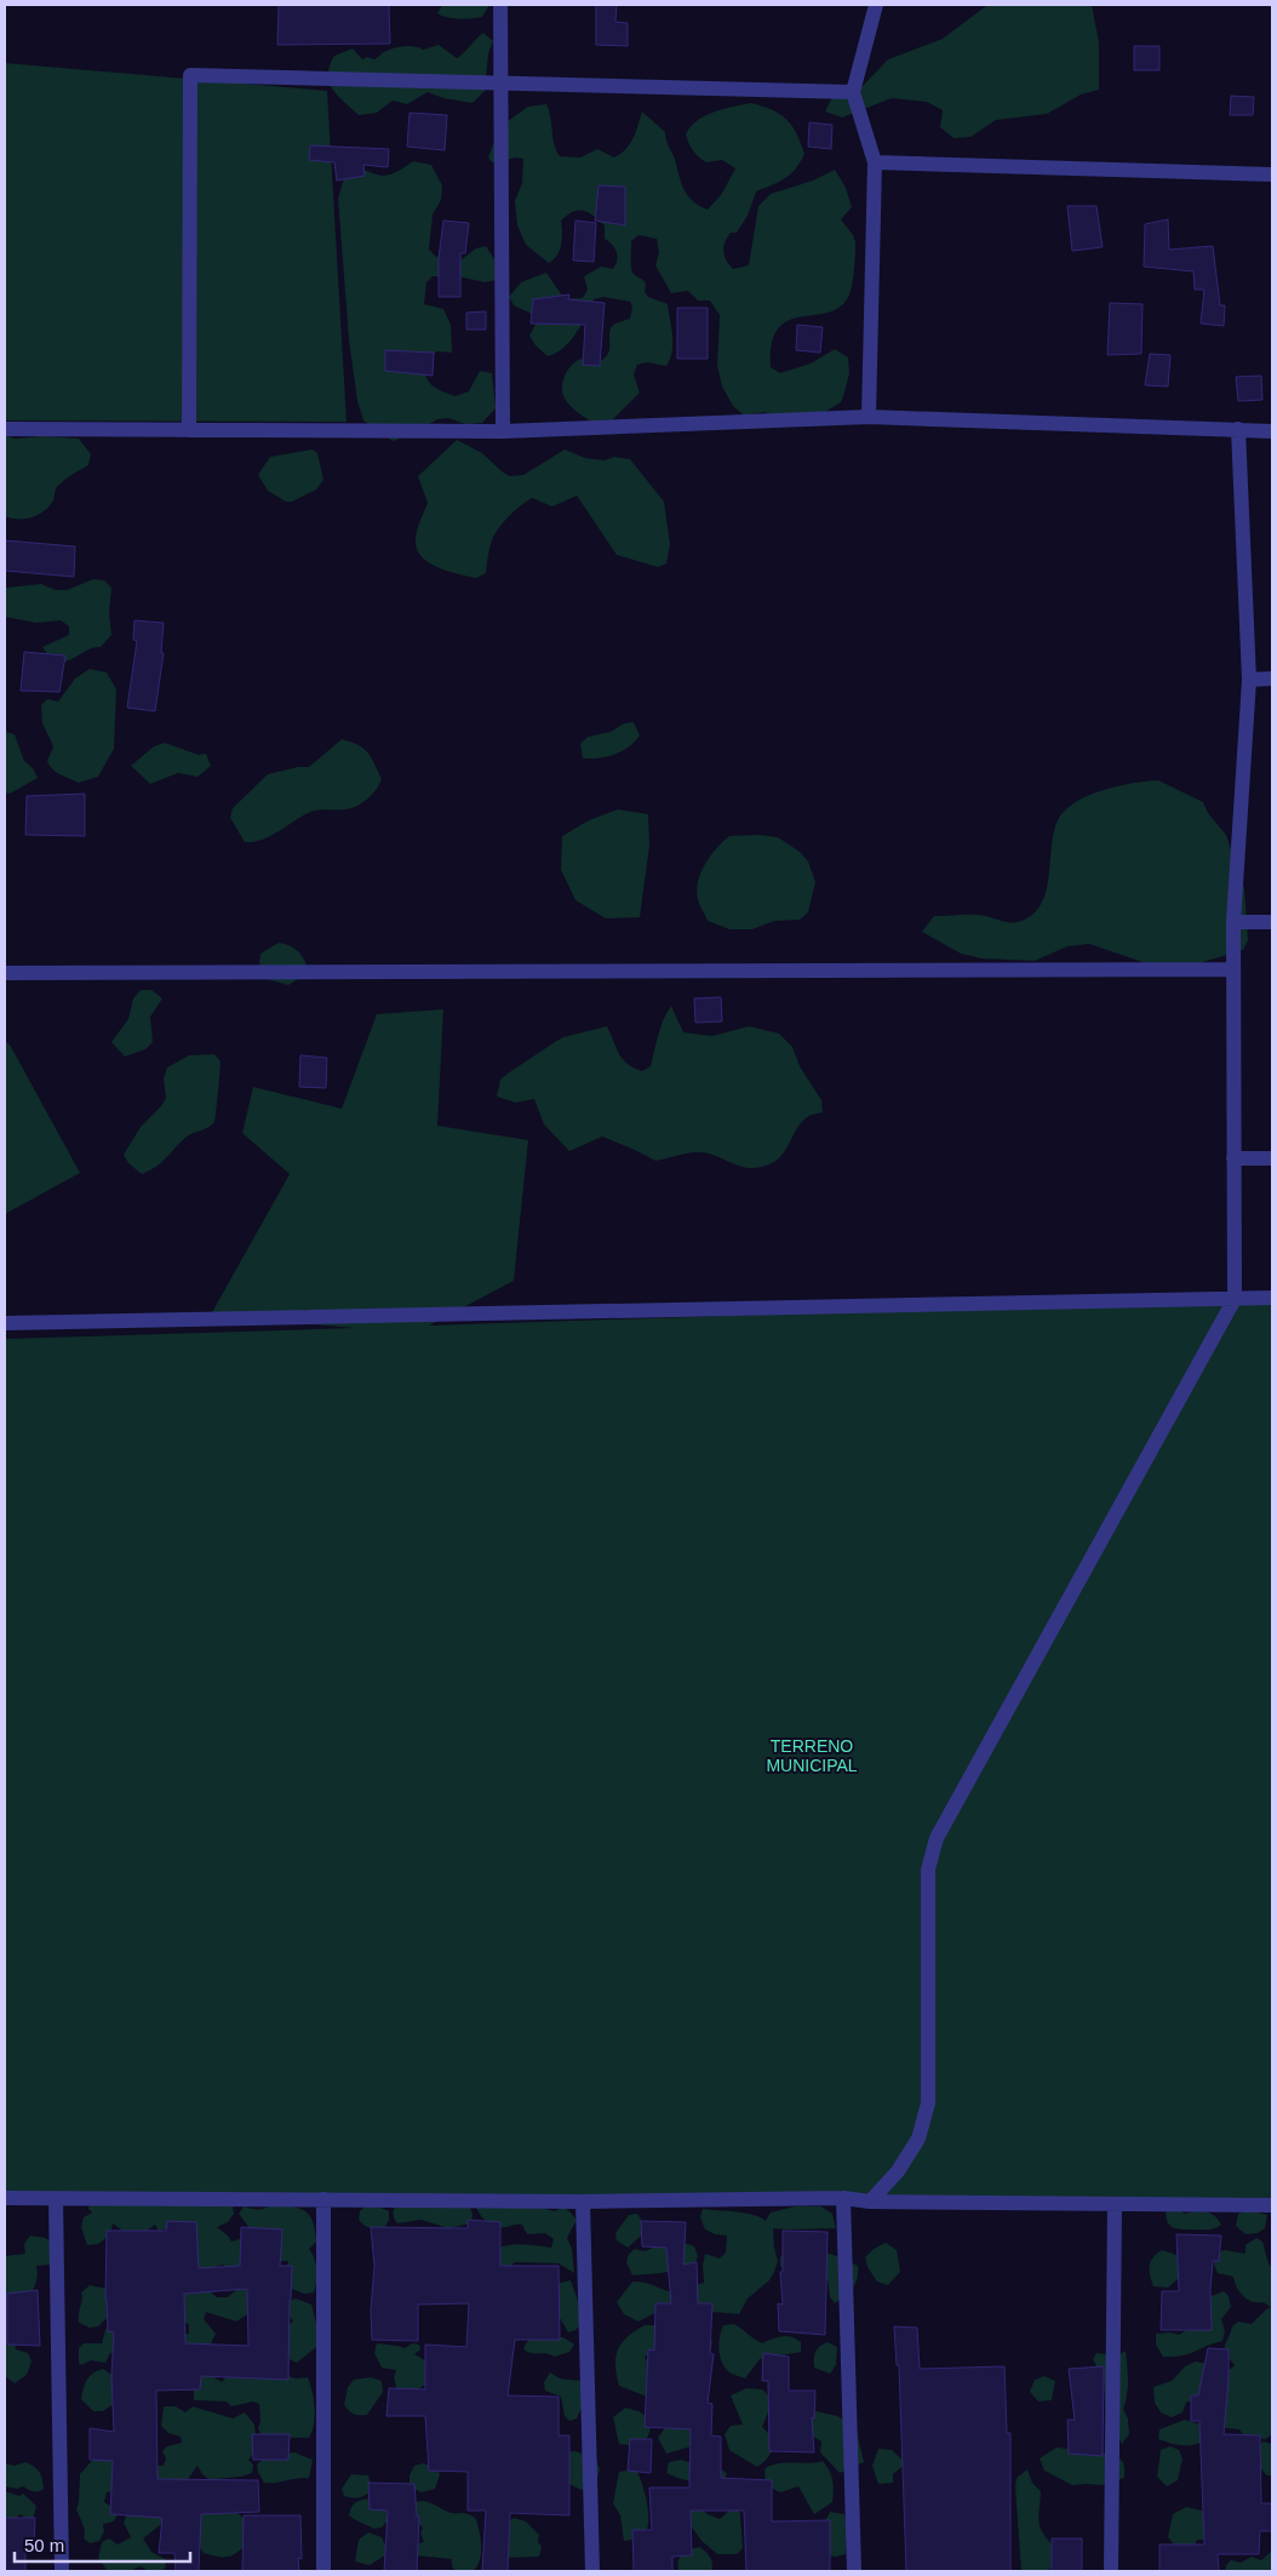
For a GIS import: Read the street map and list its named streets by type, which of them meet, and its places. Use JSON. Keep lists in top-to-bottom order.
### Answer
{
  "parks": ["TERRENO MUNICIPAL"],
  "scale_bar": "50 m"
}
